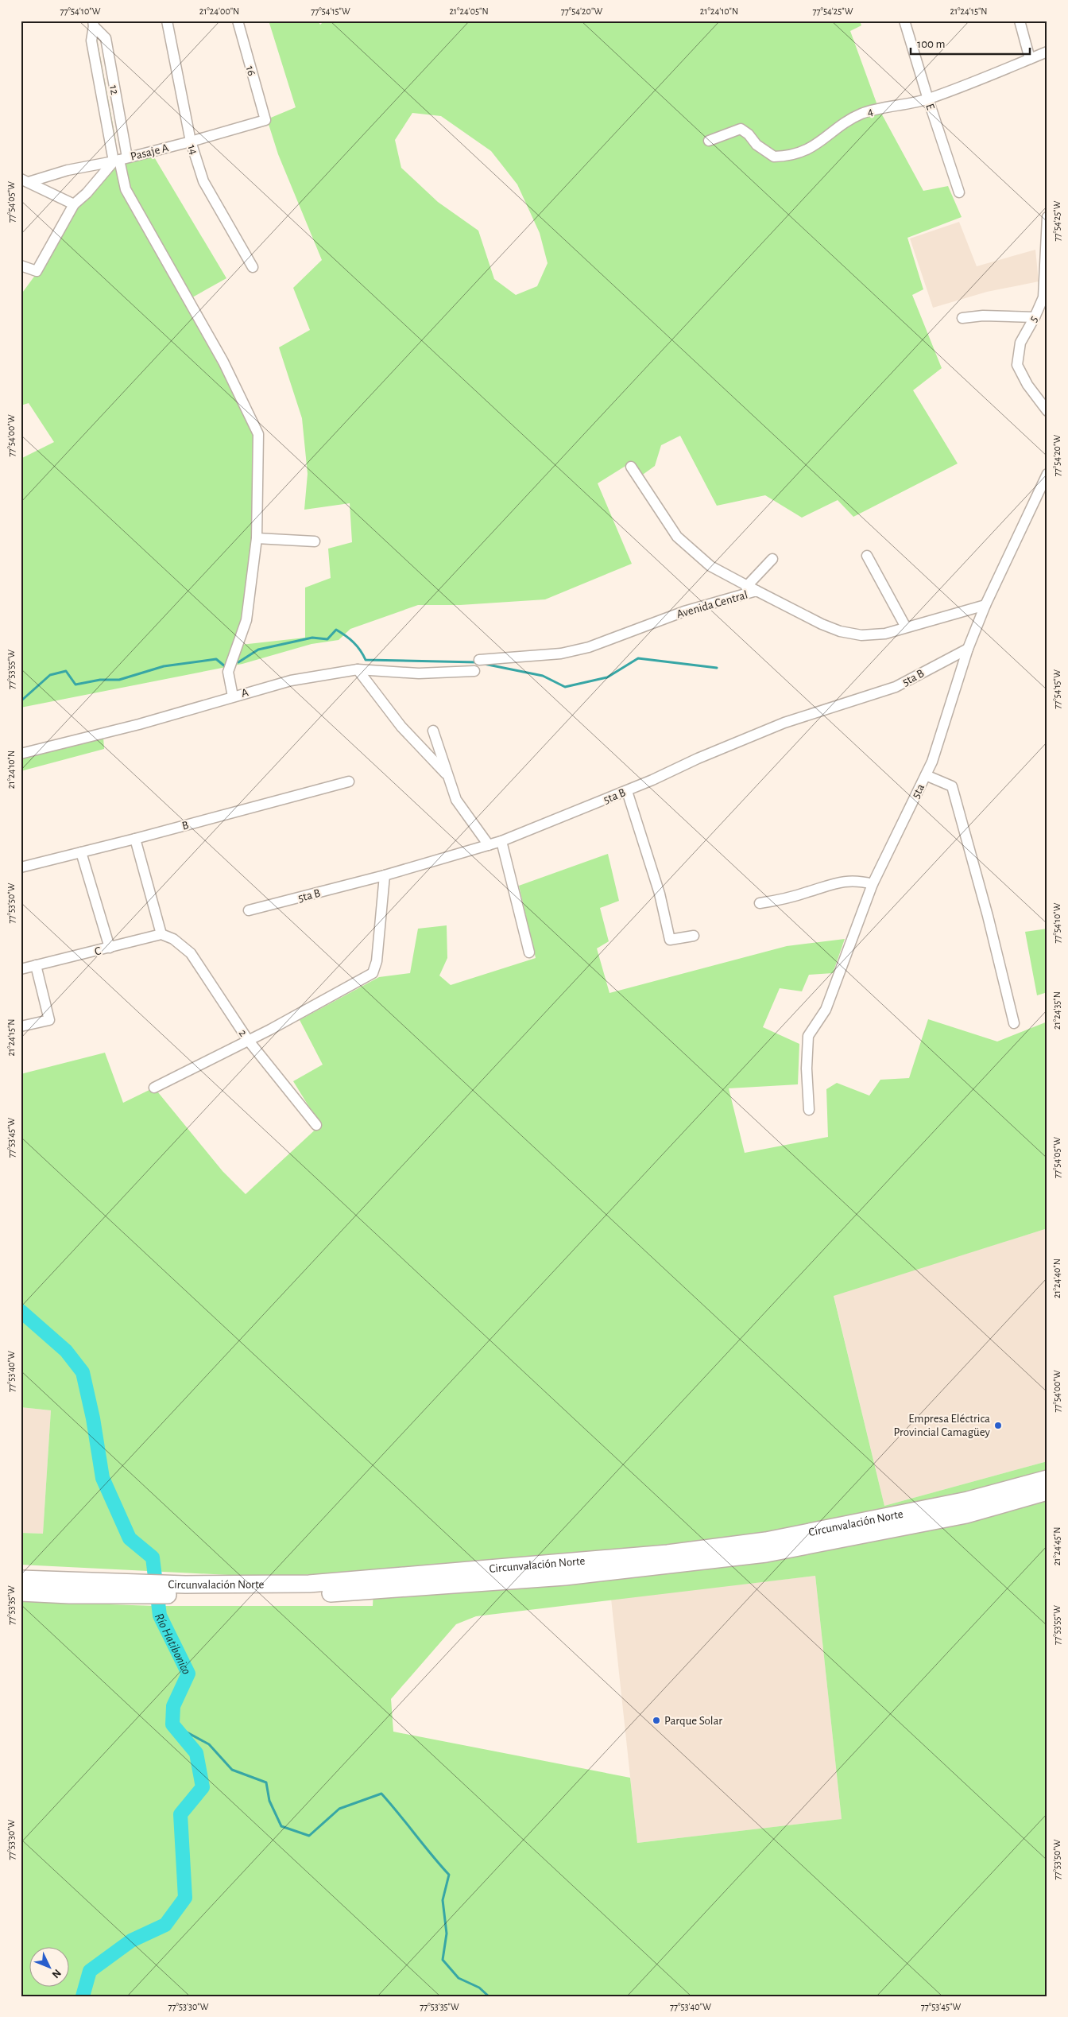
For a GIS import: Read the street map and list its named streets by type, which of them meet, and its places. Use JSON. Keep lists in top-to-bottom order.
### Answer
{
  "streets": {
    "highway": ["Circunvalación Norte"],
    "street": [
      "16",
      "12",
      "E",
      "4",
      "14",
      "Pasaje A",
      "5",
      "Avenida Central",
      "5ta B",
      "A",
      "5ta",
      "B",
      "C",
      "2"
    ]
  },
  "crossings": [
    ["16", "Pasaje A"],
    ["12", "Pasaje A"],
    ["E", "4"],
    ["14", "Pasaje A"],
    ["Avenida Central", "5ta"],
    ["5ta B", "5ta"],
    ["C", "2"]
  ],
  "water": ["Río Hatibonico"],
  "places": ["Empresa Eléctrica Provincial Camagüey", "Parque Solar"],
  "scale_bar": "100 m",
  "north": "bottom right",
  "coordinates": [
    "77°54'10\"W",
    "21°24'00\"N",
    "77°54'15\"W",
    "21°24'05\"N",
    "77°54'20\"W",
    "21°24'10\"N",
    "77°54'25\"W",
    "21°24'15\"N",
    "77°54'05\"W",
    "77°54'00\"W",
    "77°53'55\"W",
    "77°53'50\"W",
    "21°24'35\"N",
    "77°53'45\"W",
    "21°24'40\"N",
    "77°53'40\"W",
    "21°24'45\"N",
    "77°53'35\"W",
    "77°53'30\"W"
  ]
}
